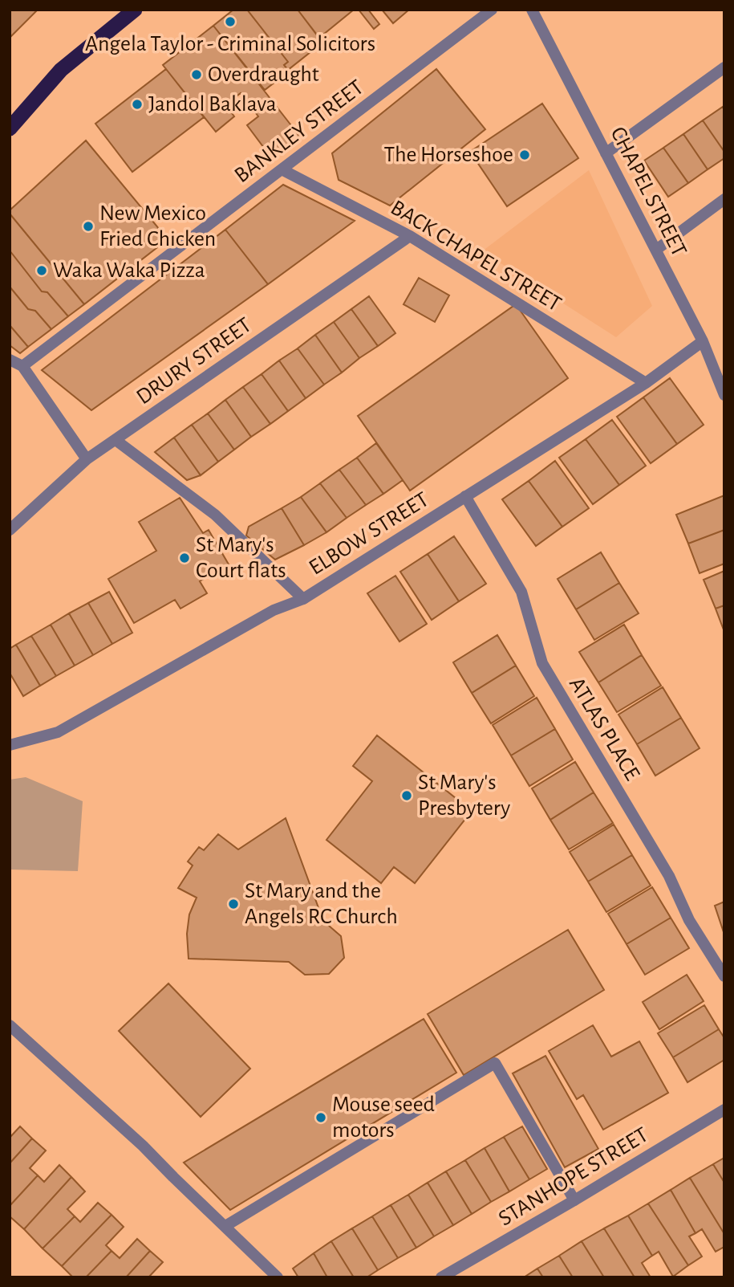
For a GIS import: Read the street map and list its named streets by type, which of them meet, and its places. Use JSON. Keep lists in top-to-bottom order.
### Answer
{
  "streets": {
    "street": [
      "BANKLEY STREET",
      "CHAPEL STREET",
      "BACK CHAPEL STREET",
      "DRURY STREET",
      "ELBOW STREET",
      "ATLAS PLACE",
      "STANHOPE STREET"
    ]
  },
  "crossings": [
    ["BANKLEY STREET", "BACK CHAPEL STREET"],
    ["CHAPEL STREET", "ELBOW STREET"],
    ["BACK CHAPEL STREET", "DRURY STREET"],
    ["BACK CHAPEL STREET", "ELBOW STREET"],
    ["ELBOW STREET", "ATLAS PLACE"]
  ],
  "places": [
    "Angela Taylor - Criminal Solicitors",
    "Overdraught",
    "Jandol Baklava",
    "The Horseshoe",
    "New Mexico Fried Chicken",
    "Waka Waka Pizza",
    "St Mary's Court flats",
    "St Mary's Presbytery",
    "St Mary and the Angels RC Church",
    "Mouse seed motors"
  ]
}
